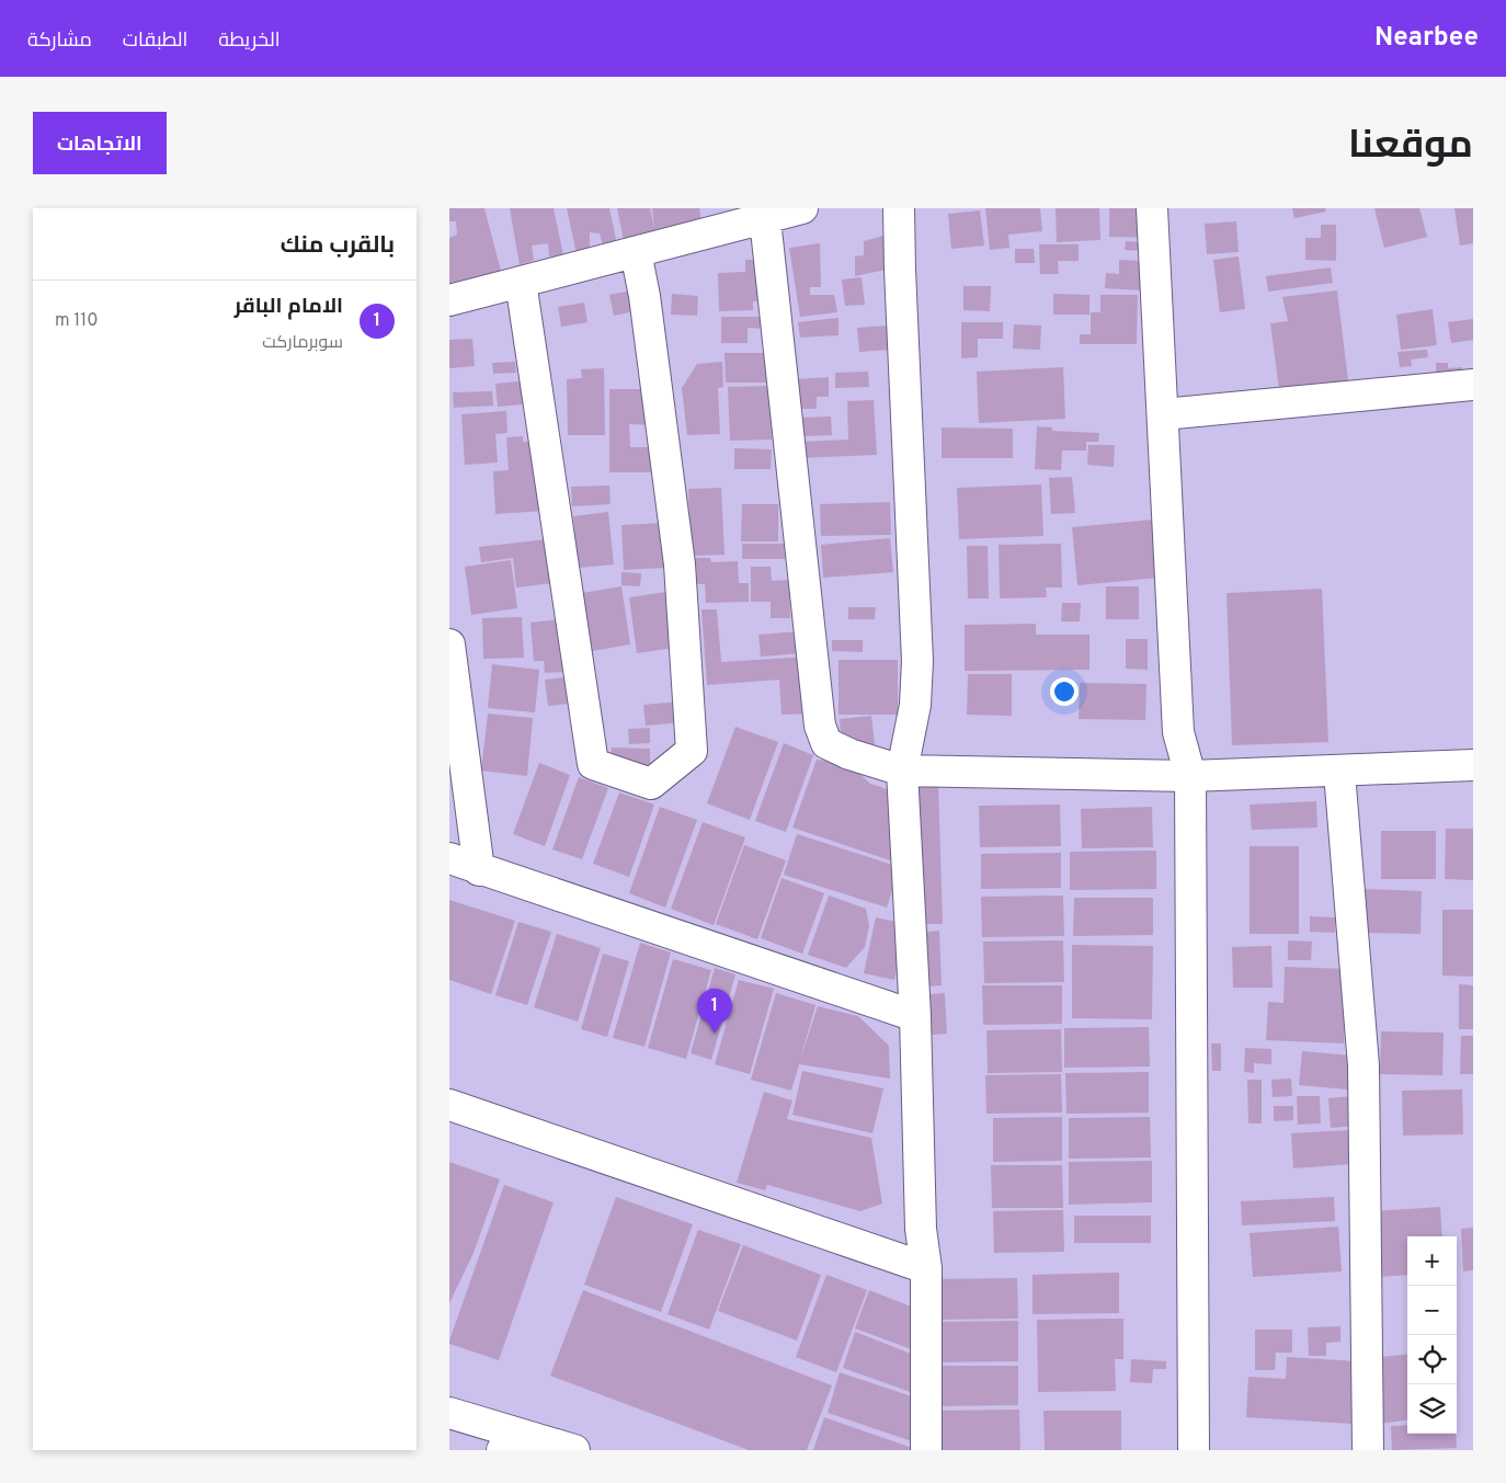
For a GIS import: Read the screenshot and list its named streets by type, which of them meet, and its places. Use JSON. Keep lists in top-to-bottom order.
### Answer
{
  "page": {
    "header": "Nearbee",
    "nav": ["الخريطة", "الطبقات", "مشاركة"],
    "title": "موقعنا",
    "buttons": "الاتجاهات",
    "heading": "بالقرب منك",
    "list": [
      {
        "mark": "1",
        "name": "الامام الباقر",
        "note": "سوبرماركت",
        "value": "110 m"
      }
    ],
    "pins": "1",
    "map_buttons": ["+", "−"]
  }
}
